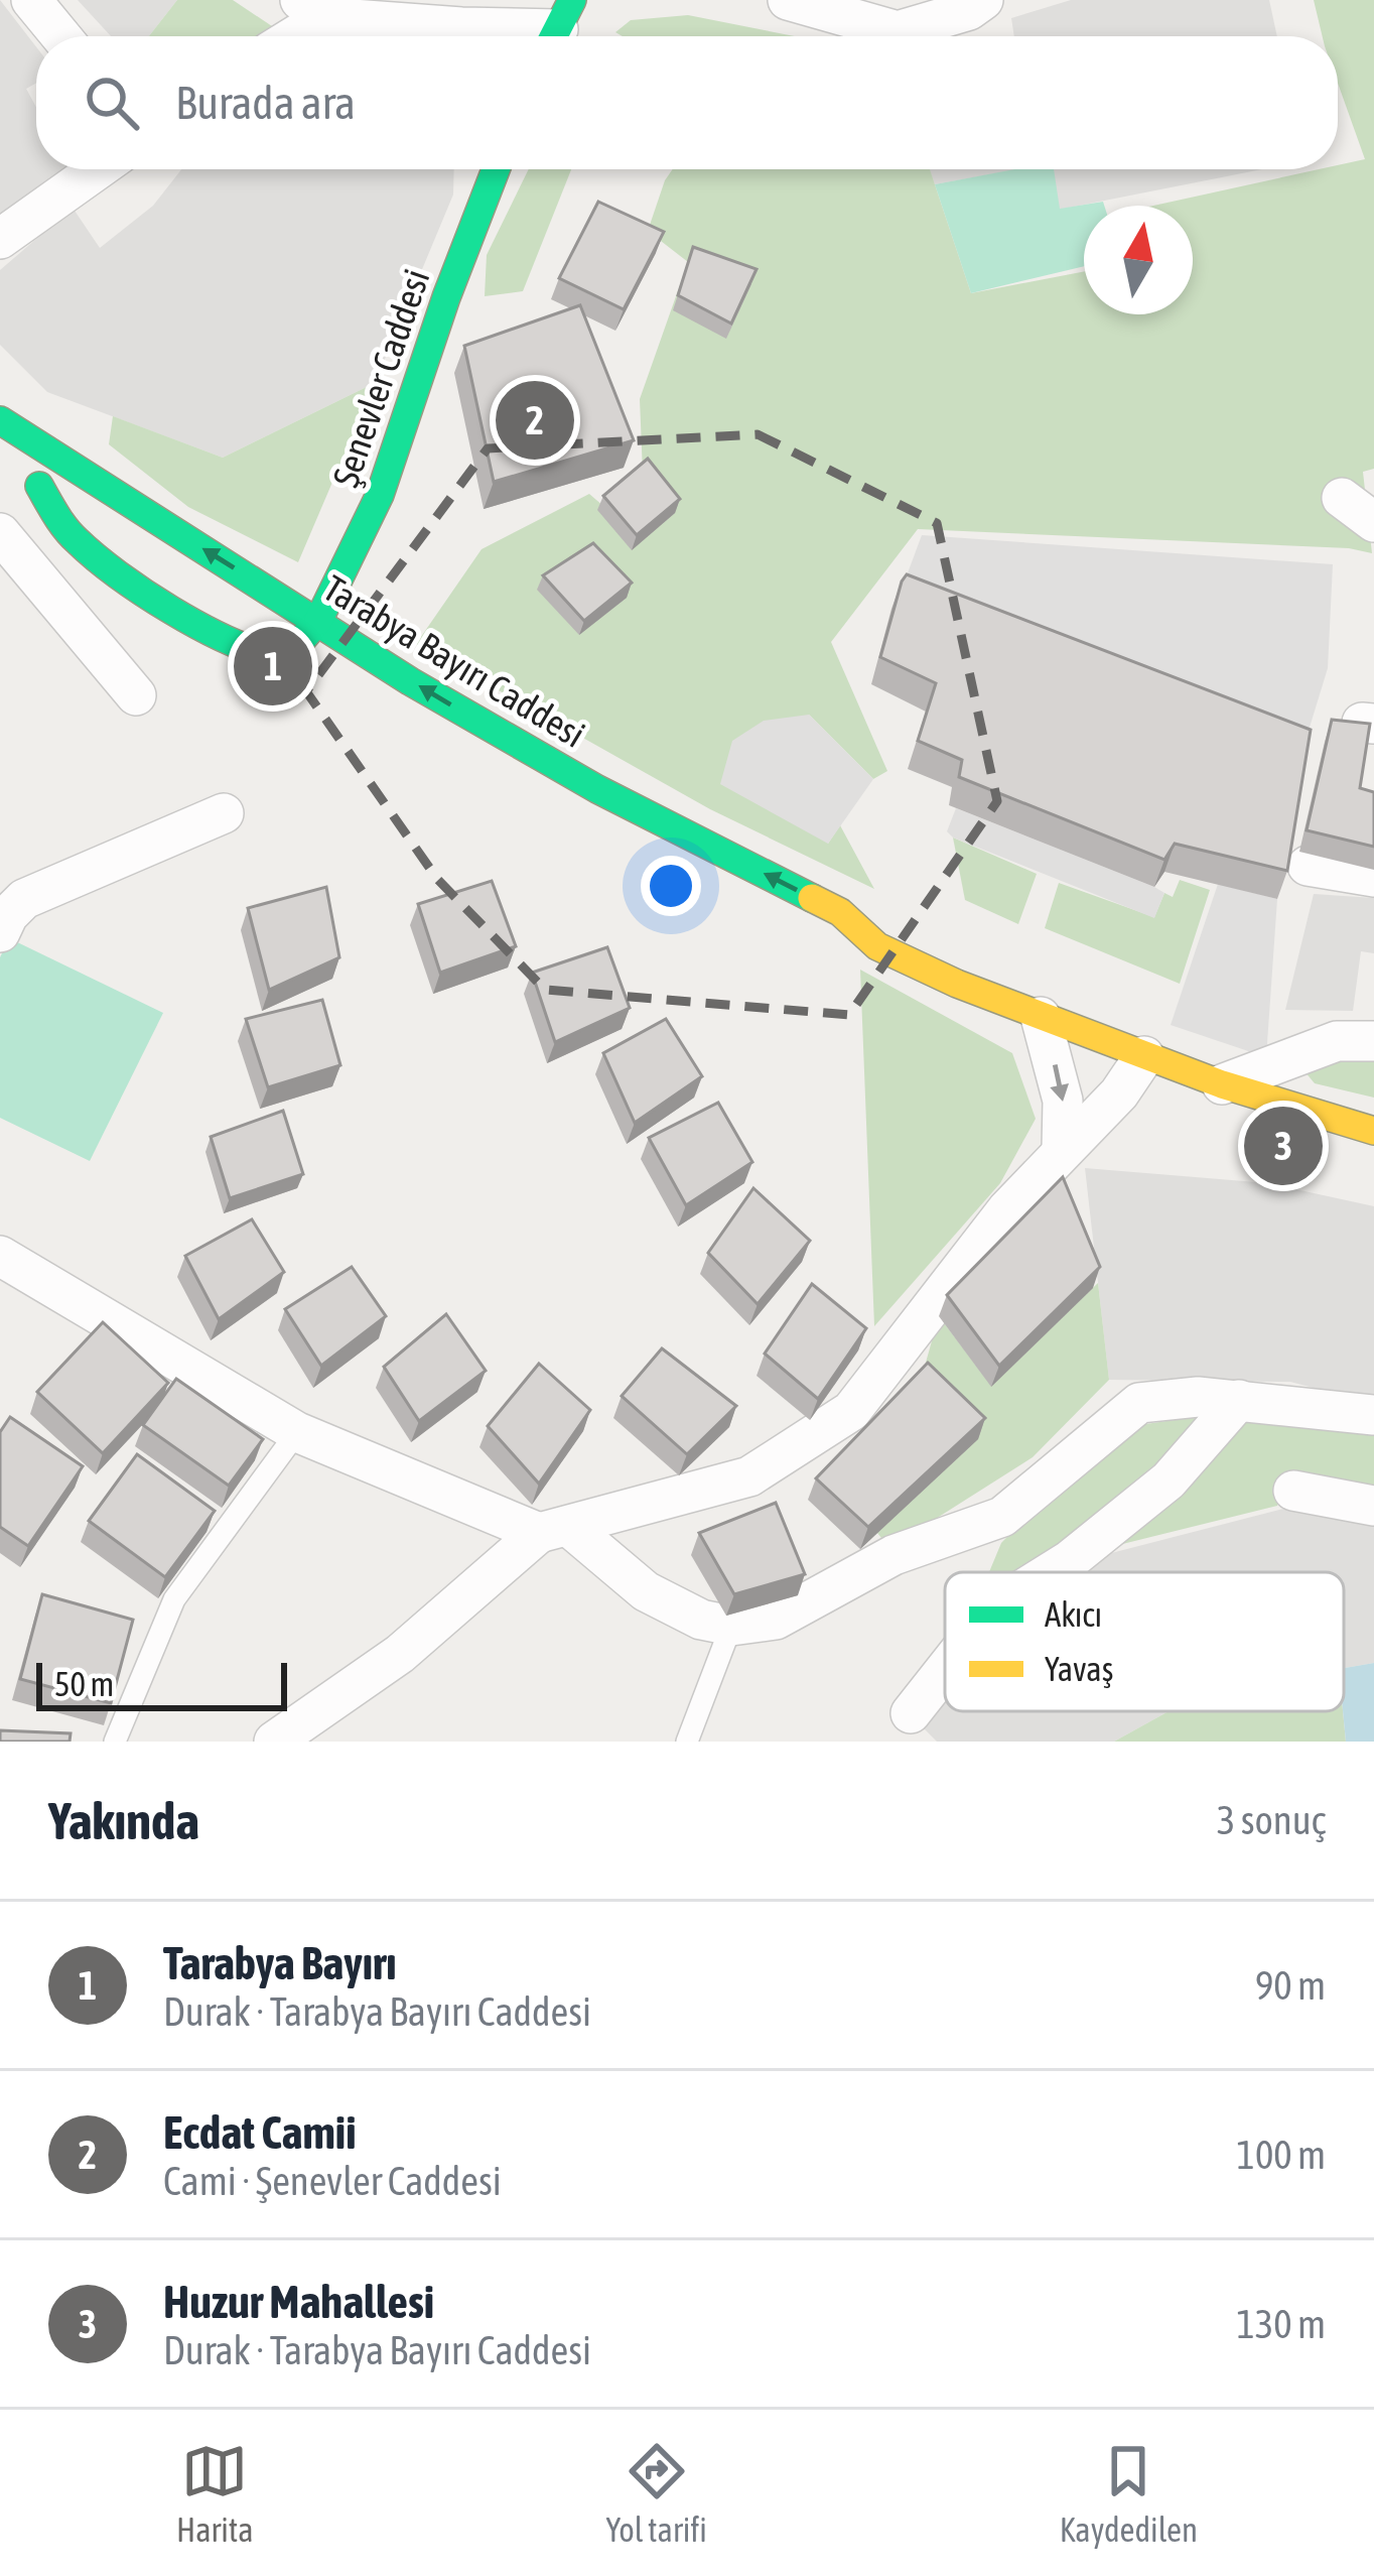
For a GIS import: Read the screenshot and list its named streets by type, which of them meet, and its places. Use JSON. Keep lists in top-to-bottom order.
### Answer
{
  "streets": {
    "main road": ["Şenevler Caddesi", "Tarabya Bayırı Caddesi"]
  },
  "crossings": [
    ["Şenevler Caddesi", "Tarabya Bayırı Caddesi"]
  ],
  "one_way": ["Tarabya Bayırı Caddesi"],
  "legend": ["Akıcı", "Yavaş"],
  "scale_bar": "50 m",
  "north": "top",
  "page": {
    "search": "Burada ara",
    "pins": ["2", "1", "3"],
    "scale": "50 m",
    "heading": ["Yakında", "3 sonuç"],
    "list": [
      {
        "mark": "1",
        "name": "Tarabya Bayırı",
        "note": "Durak · Tarabya Bayırı Caddesi",
        "value": "90 m"
      },
      {
        "mark": "2",
        "name": "Ecdat Camii",
        "note": "Cami · Şenevler Caddesi",
        "value": "100 m"
      },
      {
        "mark": "3",
        "name": "Huzur Mahallesi",
        "note": "Durak · Tarabya Bayırı Caddesi",
        "value": "130 m"
      }
    ],
    "nav": ["Harita", "Yol tarifi", "Kaydedilen"]
  }
}
